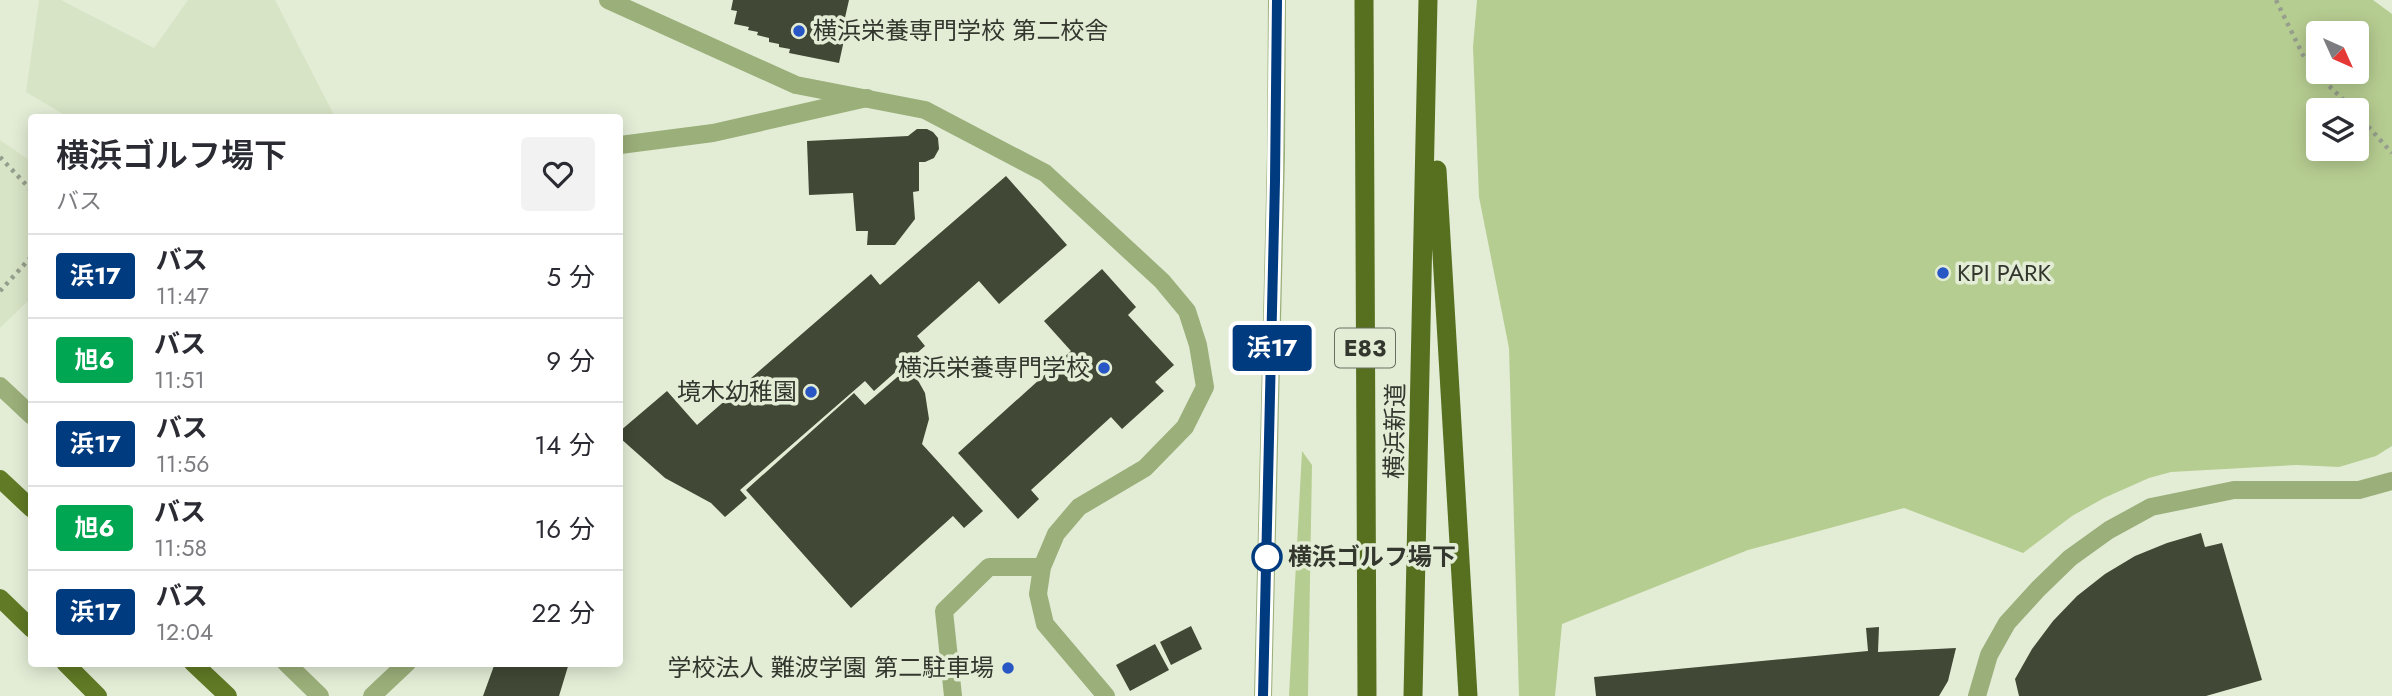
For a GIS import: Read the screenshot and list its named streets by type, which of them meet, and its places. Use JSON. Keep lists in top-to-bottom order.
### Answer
{
  "streets": {
    "highway": ["E83", "横浜新道"]
  },
  "places": [
    "横浜栄養専門学校 第二校舎",
    "KPI PARK",
    "横浜栄養専門学校",
    "境木幼稚園",
    "横浜ゴルフ場下",
    "学校法人 難波学園 第二駐車場"
  ],
  "lines": ["bus line 浜17"],
  "north": "bottom right",
  "page": {
    "on_map": "浜17",
    "heading": ["横浜ゴルフ場下", "バス"],
    "list": [
      {
        "mark": "浜17",
        "name": "バス",
        "note": "11:47",
        "value": "5 分"
      },
      {
        "mark": "旭6",
        "name": "バス",
        "note": "11:51",
        "value": "9 分"
      },
      {
        "mark": "浜17",
        "name": "バス",
        "note": "11:56",
        "value": "14 分"
      },
      {
        "mark": "旭6",
        "name": "バス",
        "note": "11:58",
        "value": "16 分"
      },
      {
        "mark": "浜17",
        "name": "バス",
        "note": "12:04",
        "value": "22 分"
      }
    ]
  }
}
